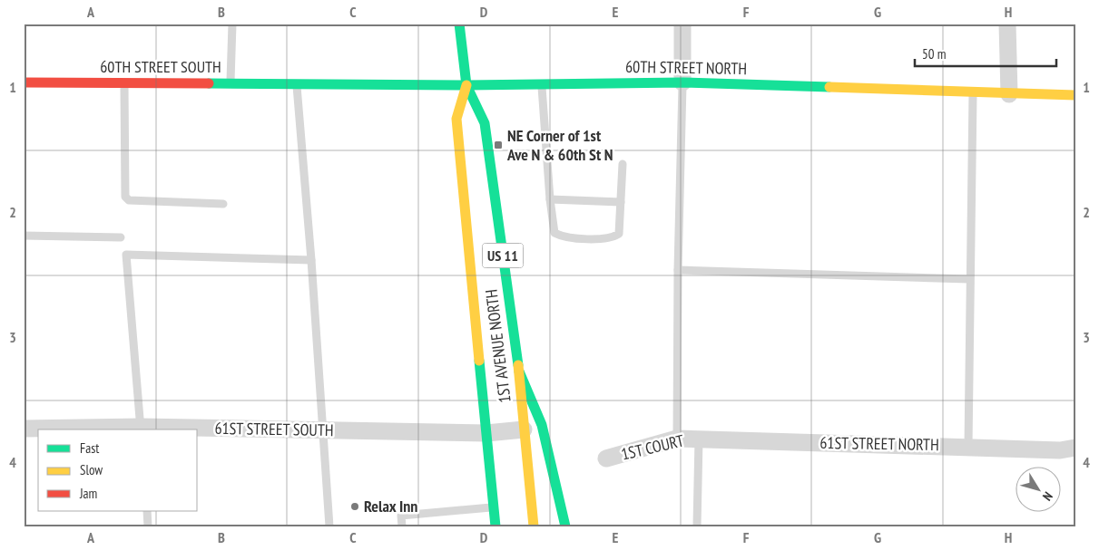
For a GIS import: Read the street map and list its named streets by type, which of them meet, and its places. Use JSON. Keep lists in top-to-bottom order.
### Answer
{
  "streets": {
    "main road": [
      "60TH STREET SOUTH",
      "60TH STREET NORTH",
      "US 11",
      "1ST AVENUE NORTH"
    ],
    "street": ["61ST STREET SOUTH", "61ST STREET NORTH", "1ST COURT"]
  },
  "crossings": [
    ["60TH STREET SOUTH", "60TH STREET NORTH"],
    ["60TH STREET NORTH", "1ST AVENUE NORTH"],
    ["1ST AVENUE NORTH", "61ST STREET SOUTH"],
    ["61ST STREET NORTH", "1ST COURT"]
  ],
  "places": {
    "transit": ["NE Corner of 1st Ave N & 60th St N"],
    "other": ["Relax Inn"]
  },
  "legend": ["Fast", "Slow", "Jam"],
  "scale_bar": "50 m",
  "north": "bottom right",
  "grid": {
    "columns": [
      "A",
      "B",
      "C",
      "D",
      "E",
      "F",
      "G",
      "H"
    ],
    "rows": [
      "1",
      "2",
      "3",
      "4"
    ]
  }
}
